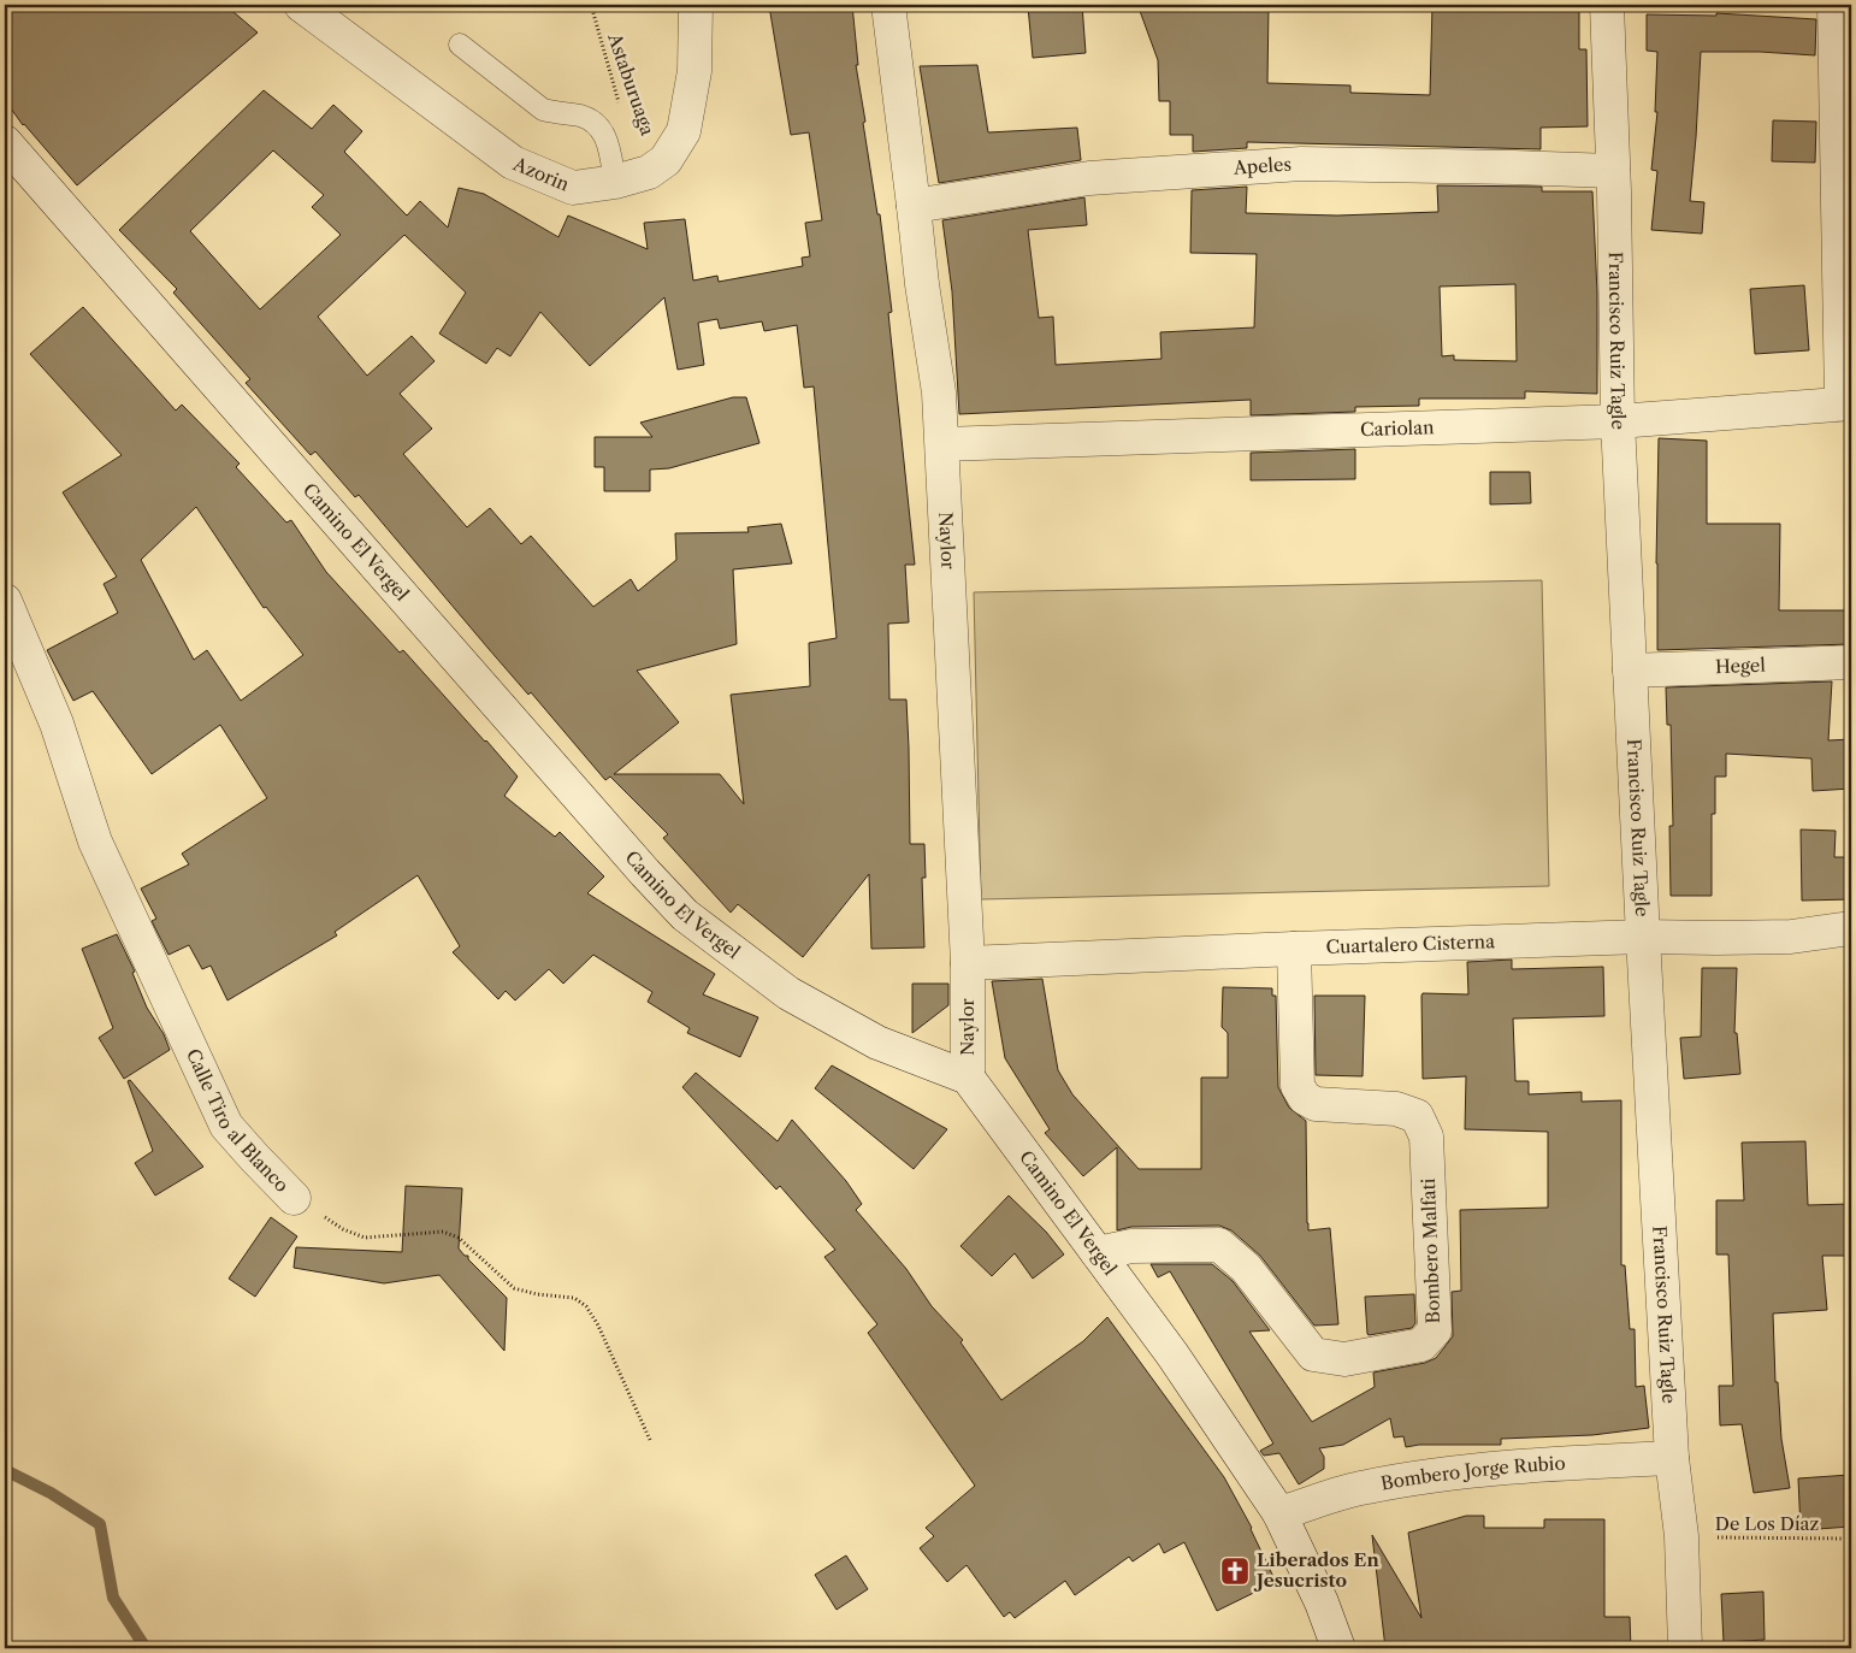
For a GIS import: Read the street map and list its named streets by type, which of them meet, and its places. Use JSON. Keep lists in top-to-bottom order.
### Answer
{
  "streets": {
    "street": [
      "Apeles",
      "Azorin",
      "Francisco Ruiz Tagle",
      "Cariolan",
      "Naylor",
      "Camino El Vergel",
      "Hegel",
      "Cuartalero Cisterna",
      "Calle Tiro al Blanco",
      "Bombero Malfati",
      "Bombero Jorge Rubio"
    ],
    "path": ["Astaburuaga", "De Los Díaz"]
  },
  "crossings": [
    ["Apeles", "Francisco Ruiz Tagle"],
    ["Apeles", "Naylor"],
    ["Francisco Ruiz Tagle", "Cariolan"],
    ["Francisco Ruiz Tagle", "Hegel"],
    ["Francisco Ruiz Tagle", "Cuartalero Cisterna"],
    ["Francisco Ruiz Tagle", "Bombero Jorge Rubio"],
    ["Francisco Ruiz Tagle", "De Los Díaz"],
    ["Cariolan", "Naylor"],
    ["Naylor", "Camino El Vergel"],
    ["Naylor", "Cuartalero Cisterna"],
    ["Camino El Vergel", "Bombero Malfati"],
    ["Camino El Vergel", "Bombero Jorge Rubio"],
    ["Cuartalero Cisterna", "Bombero Malfati"]
  ],
  "places": {
    "church": ["Liberados En Jesucristo"]
  }
}
